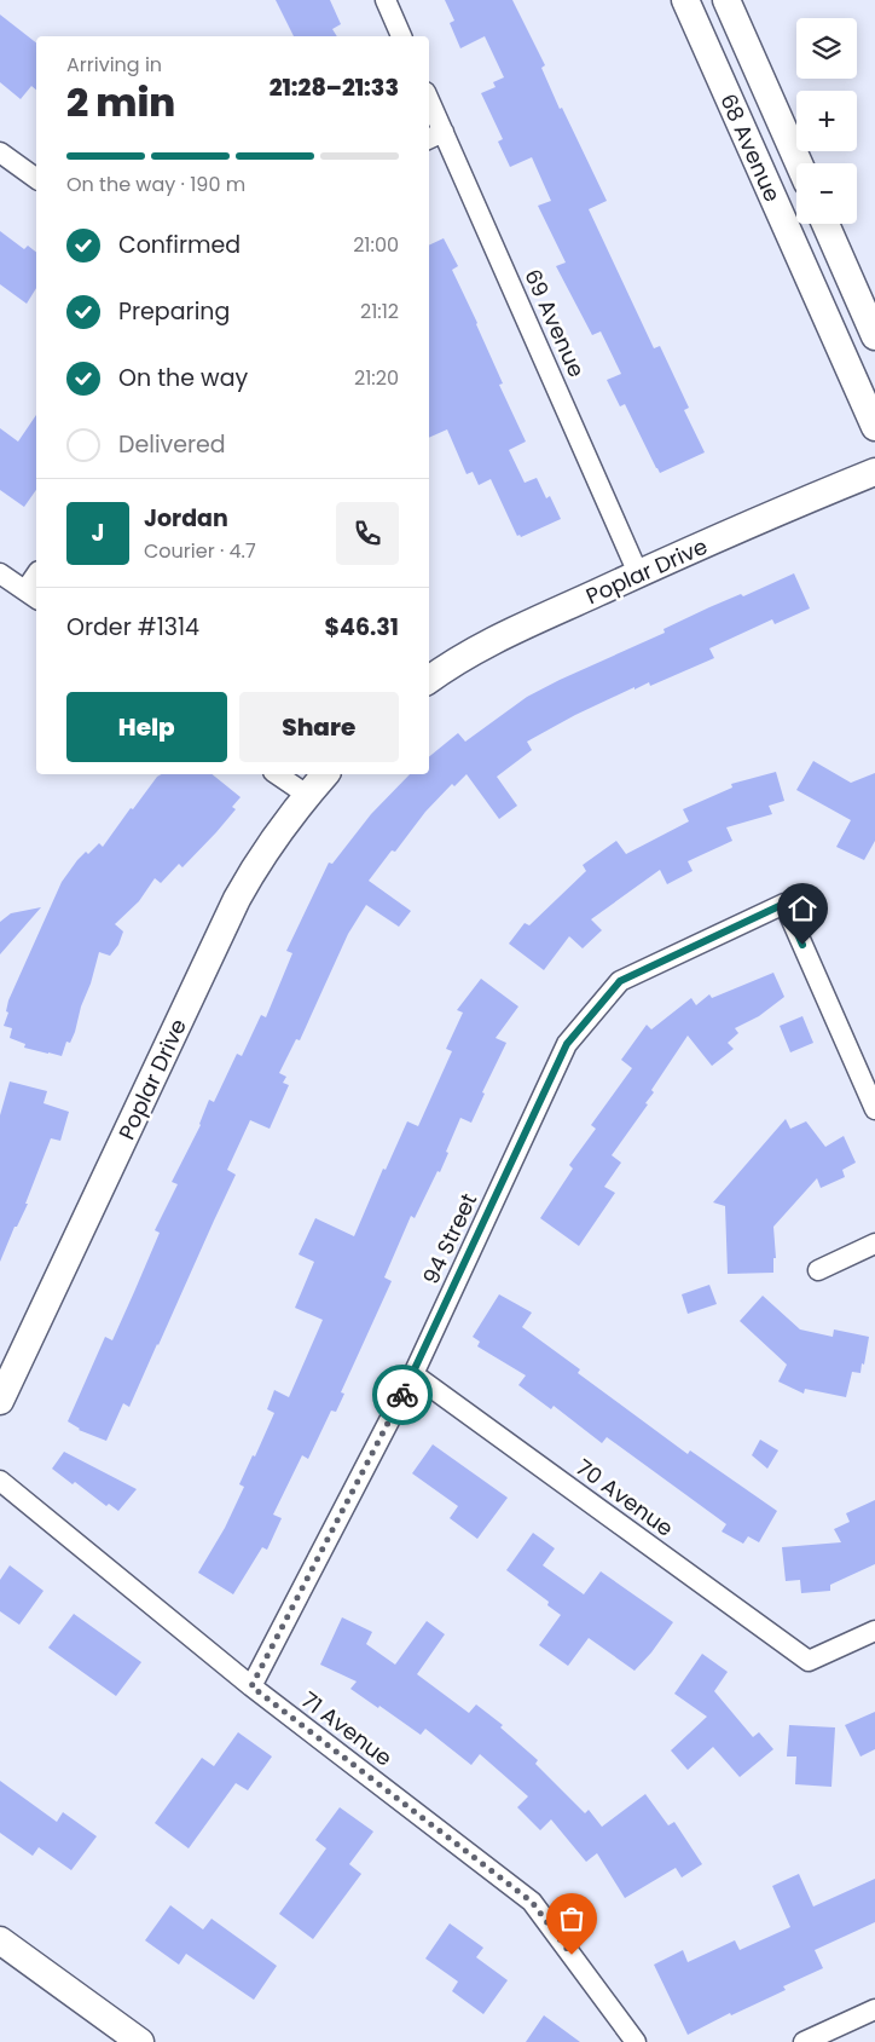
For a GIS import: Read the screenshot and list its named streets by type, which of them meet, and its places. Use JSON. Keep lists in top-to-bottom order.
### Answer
{
  "streets": {
    "street": [
      "68 Avenue",
      "69 Avenue",
      "Poplar Drive",
      "94 Street",
      "70 Avenue",
      "71 Avenue"
    ]
  },
  "crossings": [
    ["69 Avenue", "Poplar Drive"],
    ["94 Street", "70 Avenue"],
    ["94 Street", "71 Avenue"]
  ],
  "page": {
    "map_buttons": ["+", "−"],
    "heading": ["2 min", "Arriving in", "21:28–21:33"],
    "panel": [
      "Jordan",
      "Courier · 4.7",
      "Order #1314",
      "$46.31"
    ],
    "bar": "On the way · 190 m",
    "list": [
      ["Confirmed", "21:00"],
      ["Preparing", "21:12"],
      ["On the way", "21:20"],
      "Delivered"
    ],
    "round": "J",
    "buttons": ["Help", "Share"]
  }
}
